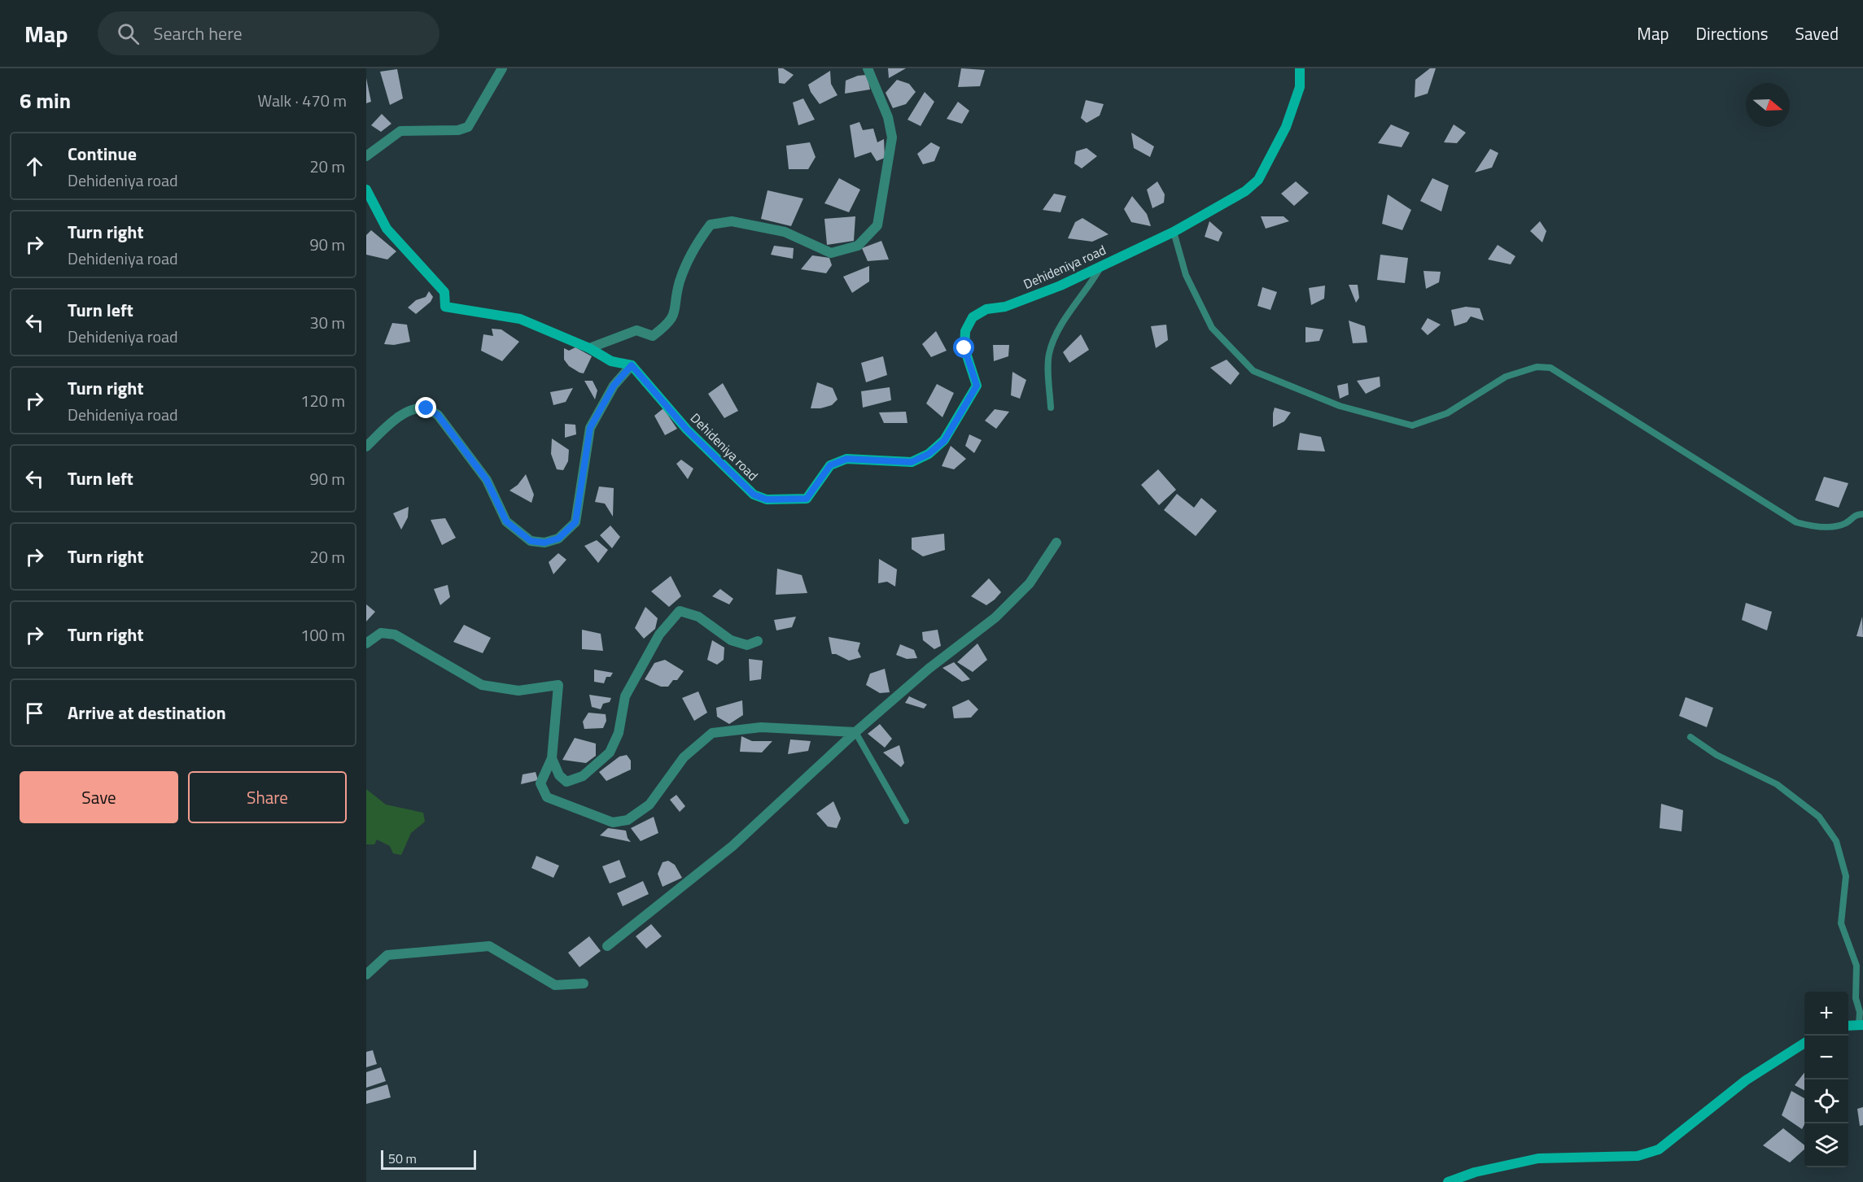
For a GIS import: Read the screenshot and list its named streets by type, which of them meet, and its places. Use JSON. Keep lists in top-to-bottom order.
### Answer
{
  "streets": {
    "street": ["Dehideniya road"]
  },
  "scale_bar": "50 m",
  "north": "right",
  "page": {
    "header": "Map",
    "search": "Search here",
    "nav": ["Map", "Directions", "Saved"],
    "heading": ["6 min", "Walk · 470 m"],
    "list": [
      ["Continue", "Dehideniya road", "20 m"],
      ["Turn right", "Dehideniya road", "90 m"],
      ["Turn left", "Dehideniya road", "30 m"],
      ["Turn right", "Dehideniya road", "120 m"],
      ["Turn left", "90 m"],
      ["Turn right", "20 m"],
      ["Turn right", "100 m"],
      "Arrive at destination"
    ],
    "buttons": ["Save", "Share"],
    "map_buttons": ["+", "−"],
    "scale": "50 m"
  }
}
